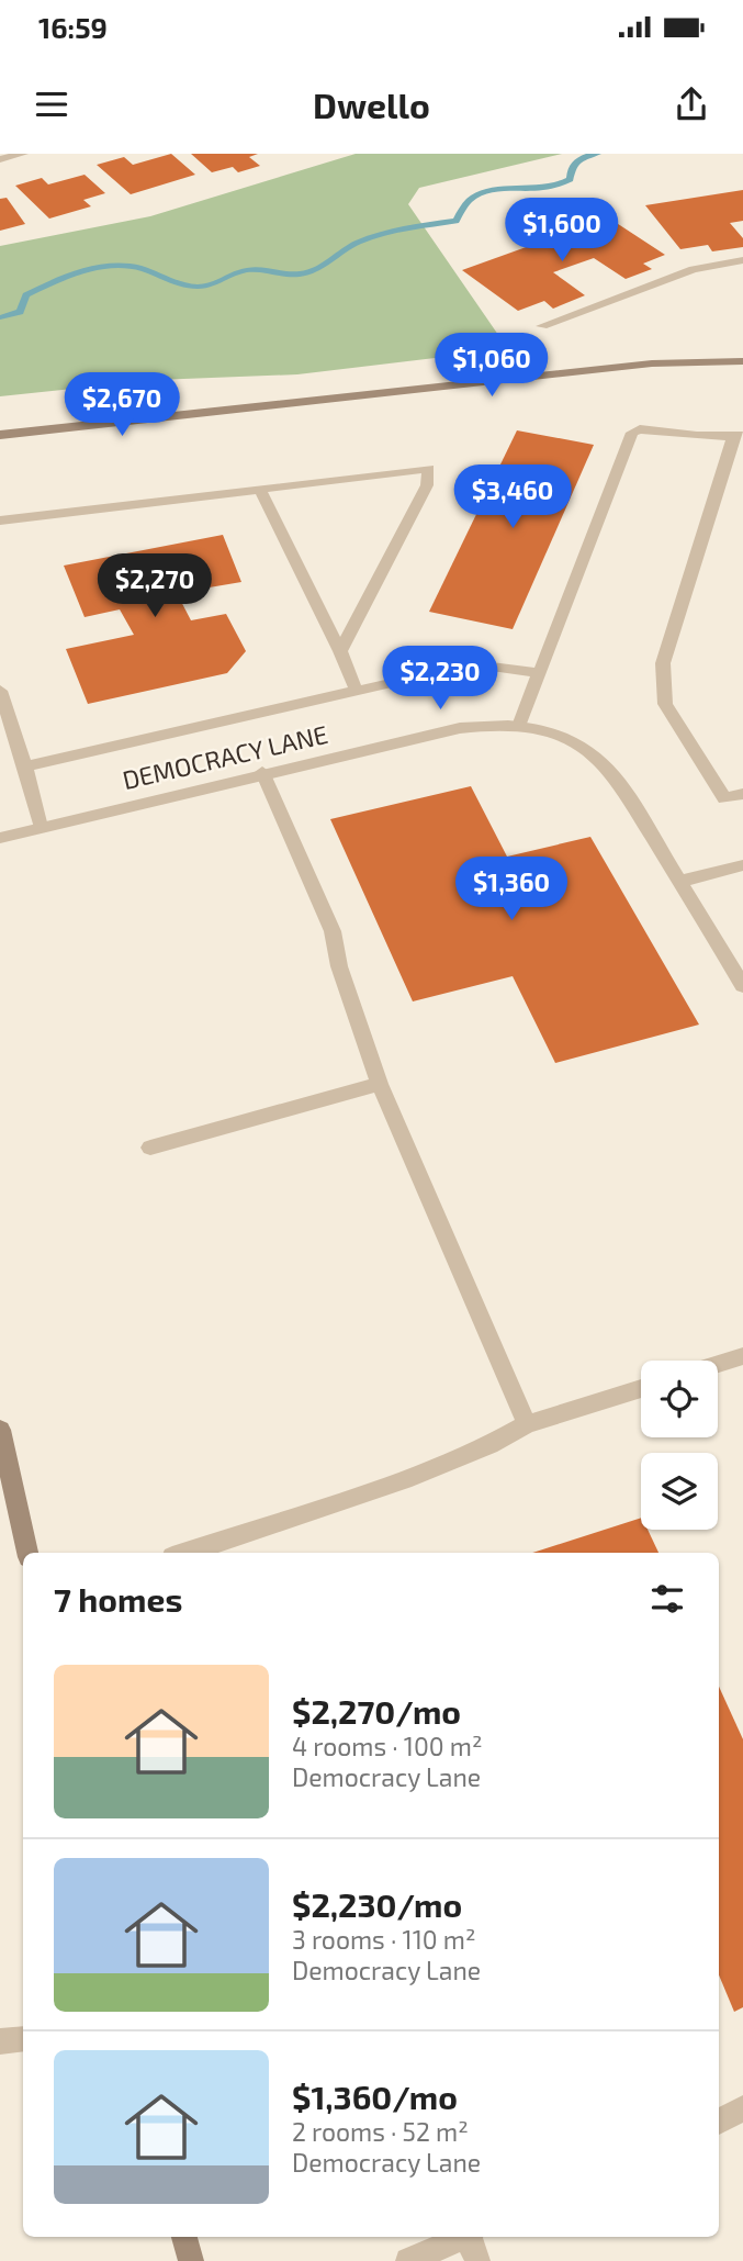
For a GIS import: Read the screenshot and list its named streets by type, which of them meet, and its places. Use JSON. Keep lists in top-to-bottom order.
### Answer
{
  "streets": {
    "street": ["DEMOCRACY LANE"]
  },
  "page": {
    "status": "16:59",
    "header": "Dwello",
    "price": [
      "$1,600",
      "$1,060",
      "$2,670",
      "$3,460",
      "$2,270",
      "$2,230",
      "$1,360"
    ],
    "heading": "7 homes",
    "list": [
      {
        "name": "$2,270/mo",
        "note": "4 rooms · 100 m² · Democracy Lane"
      },
      {
        "name": "$2,230/mo",
        "note": "3 rooms · 110 m² · Democracy Lane"
      },
      {
        "name": "$1,360/mo",
        "note": "2 rooms · 52 m² · Democracy Lane"
      }
    ]
  }
}
